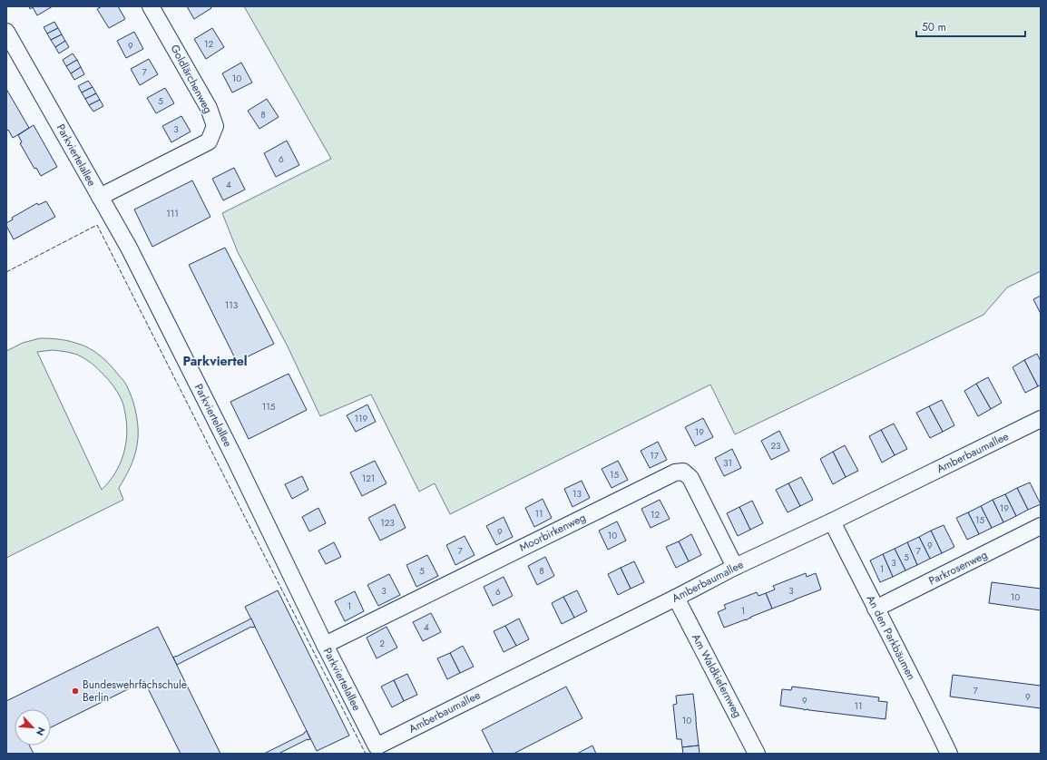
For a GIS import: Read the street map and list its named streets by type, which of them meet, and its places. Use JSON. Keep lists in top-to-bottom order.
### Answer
{
  "streets": {
    "street": [
      "Goldlärchenweg",
      "Parkviertelallee",
      "Amberbaumallee",
      "Moorbirkenweg",
      "Parkrosenweg",
      "An den Parkbäumen",
      "Am Waldkiefernweg"
    ]
  },
  "crossings": [
    ["Goldlärchenweg", "Parkviertelallee"],
    ["Parkviertelallee", "Amberbaumallee"],
    ["Parkviertelallee", "Moorbirkenweg"],
    ["Amberbaumallee", "Moorbirkenweg"],
    ["Amberbaumallee", "An den Parkbäumen"],
    ["Amberbaumallee", "Am Waldkiefernweg"],
    ["Parkrosenweg", "An den Parkbäumen"]
  ],
  "districts": ["Parkviertel"],
  "places": ["Bundeswehrfachschule Berlin"],
  "house_numbers": [
    "12",
    "9",
    "7",
    "10",
    "5",
    "8",
    "3",
    "6",
    "4",
    "111",
    "113",
    "115",
    "119",
    "19",
    "23",
    "17",
    "31",
    "15",
    "121",
    "13",
    "19",
    "11",
    "12",
    "15",
    "123",
    "9",
    "10",
    "9",
    "7",
    "7",
    "5",
    "3",
    "1",
    "5",
    "8",
    "3",
    "3",
    "6",
    "10",
    "1",
    "1",
    "4",
    "2",
    "7",
    "9",
    "9",
    "11",
    "10"
  ],
  "scale_bar": "50 m",
  "north": "bottom right"
}
